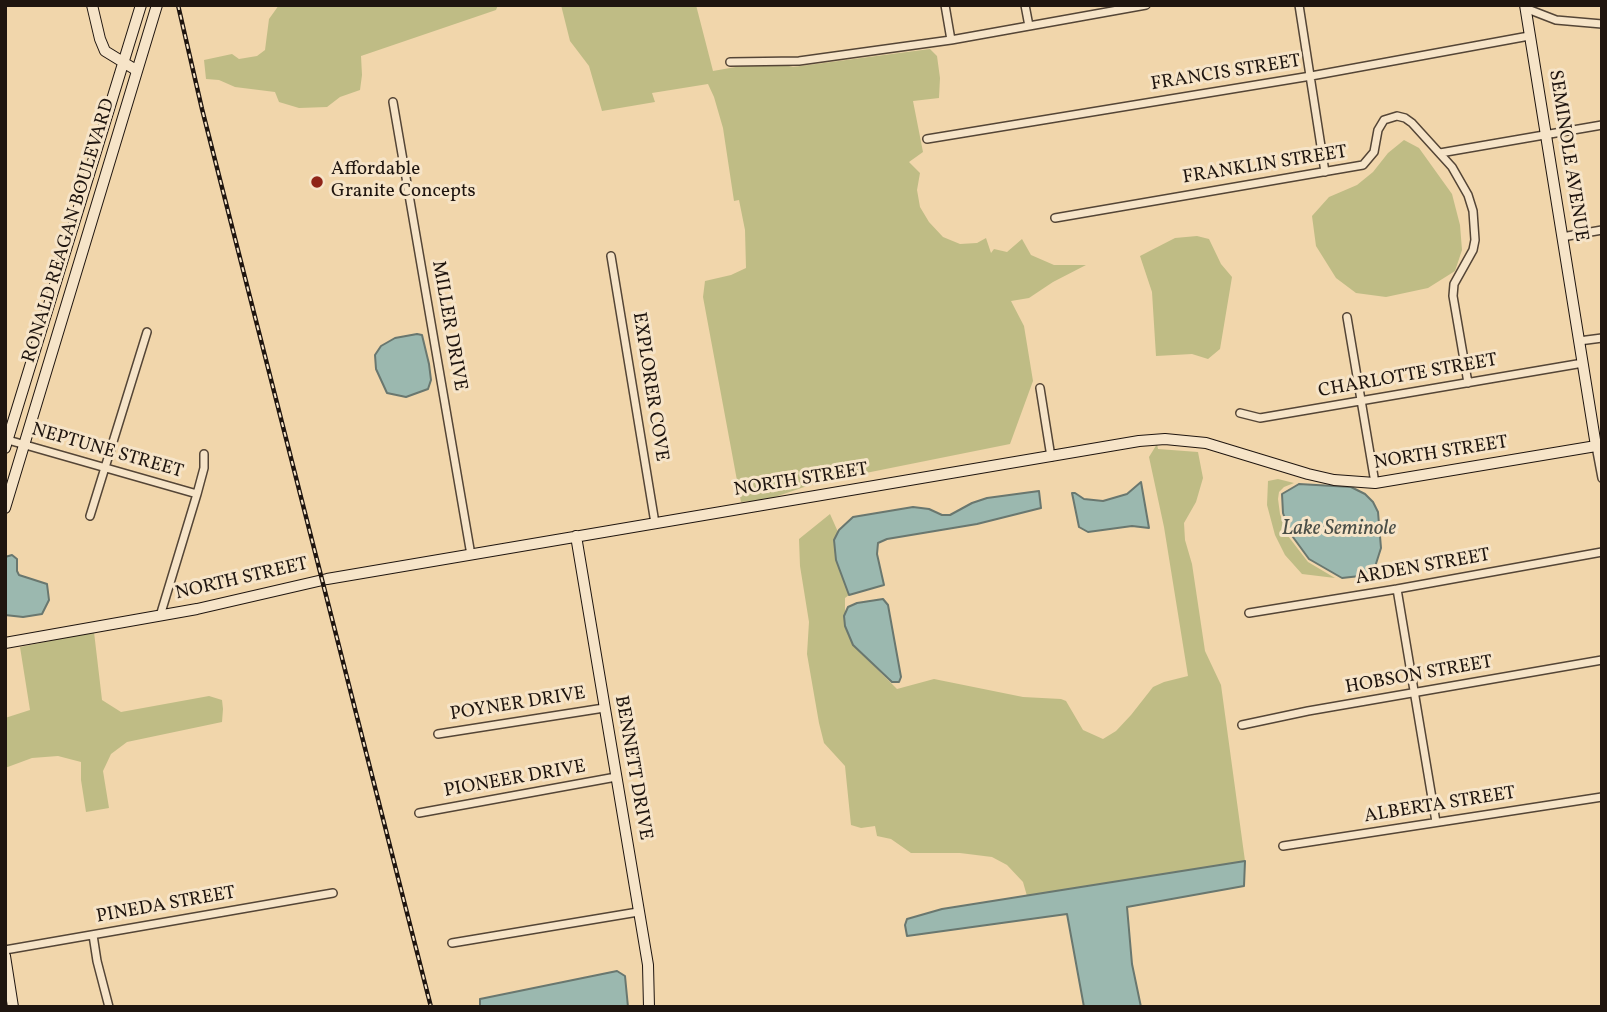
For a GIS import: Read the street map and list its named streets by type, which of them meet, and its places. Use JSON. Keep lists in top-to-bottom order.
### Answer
{
  "streets": {
    "street": [
      "FRANCIS STREET",
      "SEMINOLE AVENUE",
      "FRANKLIN STREET",
      "RONALD REAGAN BOULEVARD",
      "MILLER DRIVE",
      "CHARLOTTE STREET",
      "EXPLORER COVE",
      "NEPTUNE STREET",
      "NORTH STREET",
      "ARDEN STREET",
      "HOBSON STREET",
      "POYNER DRIVE",
      "BENNETT DRIVE",
      "PIONEER DRIVE",
      "ALBERTA STREET",
      "PINEDA STREET"
    ]
  },
  "crossings": [
    ["FRANCIS STREET", "SEMINOLE AVENUE"],
    ["SEMINOLE AVENUE", "CHARLOTTE STREET"],
    ["SEMINOLE AVENUE", "NORTH STREET"],
    ["RONALD REAGAN BOULEVARD", "NEPTUNE STREET"],
    ["MILLER DRIVE", "NORTH STREET"],
    ["EXPLORER COVE", "NORTH STREET"],
    ["NORTH STREET", "BENNETT DRIVE"],
    ["POYNER DRIVE", "BENNETT DRIVE"],
    ["BENNETT DRIVE", "PIONEER DRIVE"]
  ],
  "water": ["Lake Seminole"],
  "places": ["Affordable Granite Concepts"]
}
